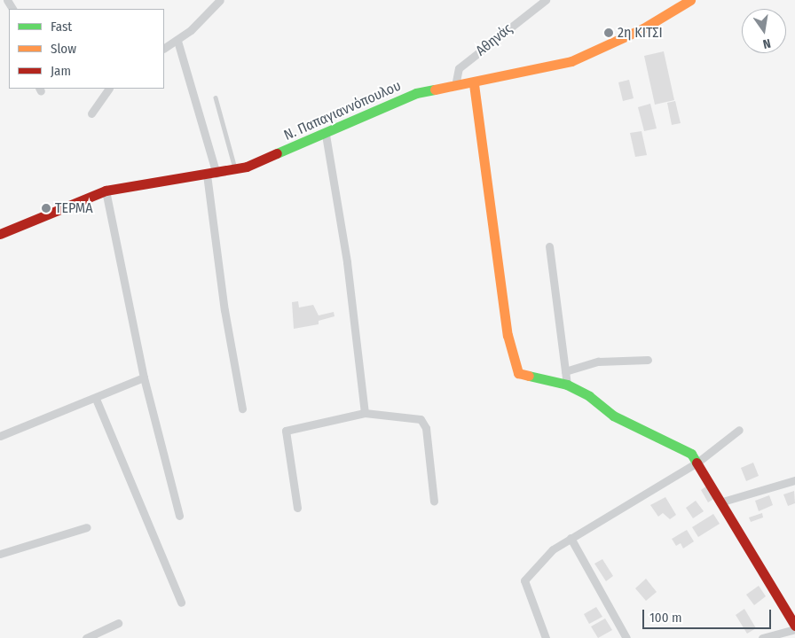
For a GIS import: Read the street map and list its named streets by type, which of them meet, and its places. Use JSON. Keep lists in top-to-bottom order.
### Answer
{
  "streets": {
    "street": ["Αθηνάς", "Ν. Παπαγιαννόπουλου"]
  },
  "crossings": [
    ["Αθηνάς", "Ν. Παπαγιαννόπουλου"]
  ],
  "places": ["2η ΚΙΤΣΙ", "ΤΕΡΜΑ"],
  "legend": ["Fast", "Slow", "Jam"],
  "scale_bar": "100 m",
  "north": "bottom"
}
